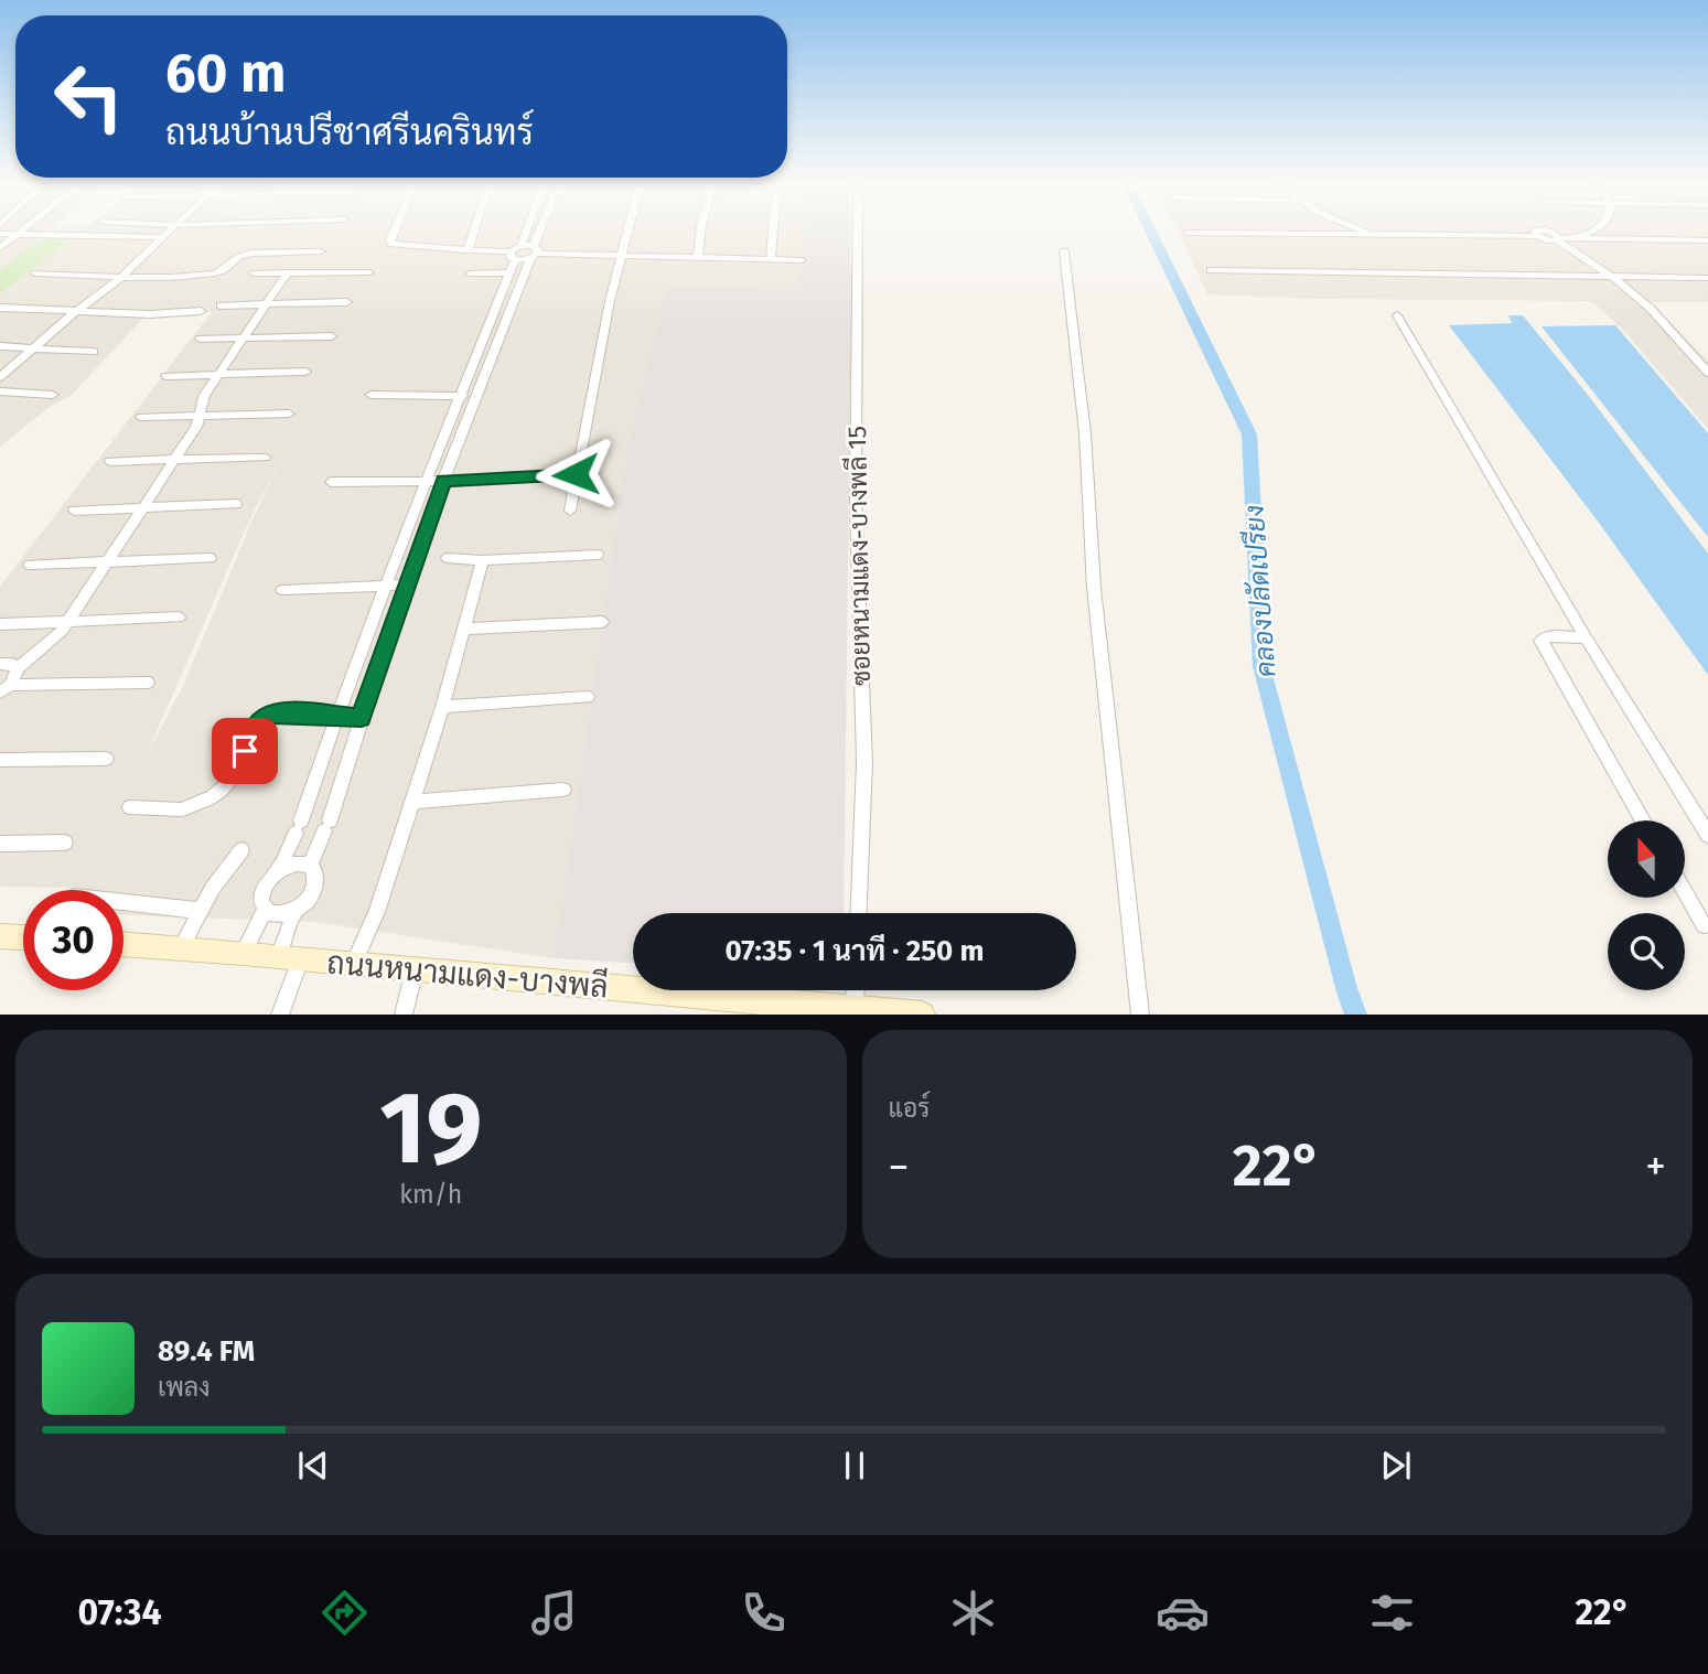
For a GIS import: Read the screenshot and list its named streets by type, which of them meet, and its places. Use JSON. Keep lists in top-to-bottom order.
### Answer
{
  "streets": {
    "main road": ["ถนนหนามแดง-บางพลี"],
    "street": ["ซอยหนามแดง-บางพลี 15"]
  },
  "water": ["คลองปลัดเปรียง"],
  "north": "top",
  "page": {
    "turn": ["60 m", "ถนนบ้านปรีชาศรีนครินทร์"],
    "limit": "30",
    "trip": "07:35 · 1 นาที · 250 m",
    "tile": [
      ["19", "km/h"],
      "แอร์"
    ],
    "heat": ["−", "22°", "+"],
    "song": ["89.4 FM", "เพลง"],
    "tabs": ["07:34", "22°"]
  }
}
